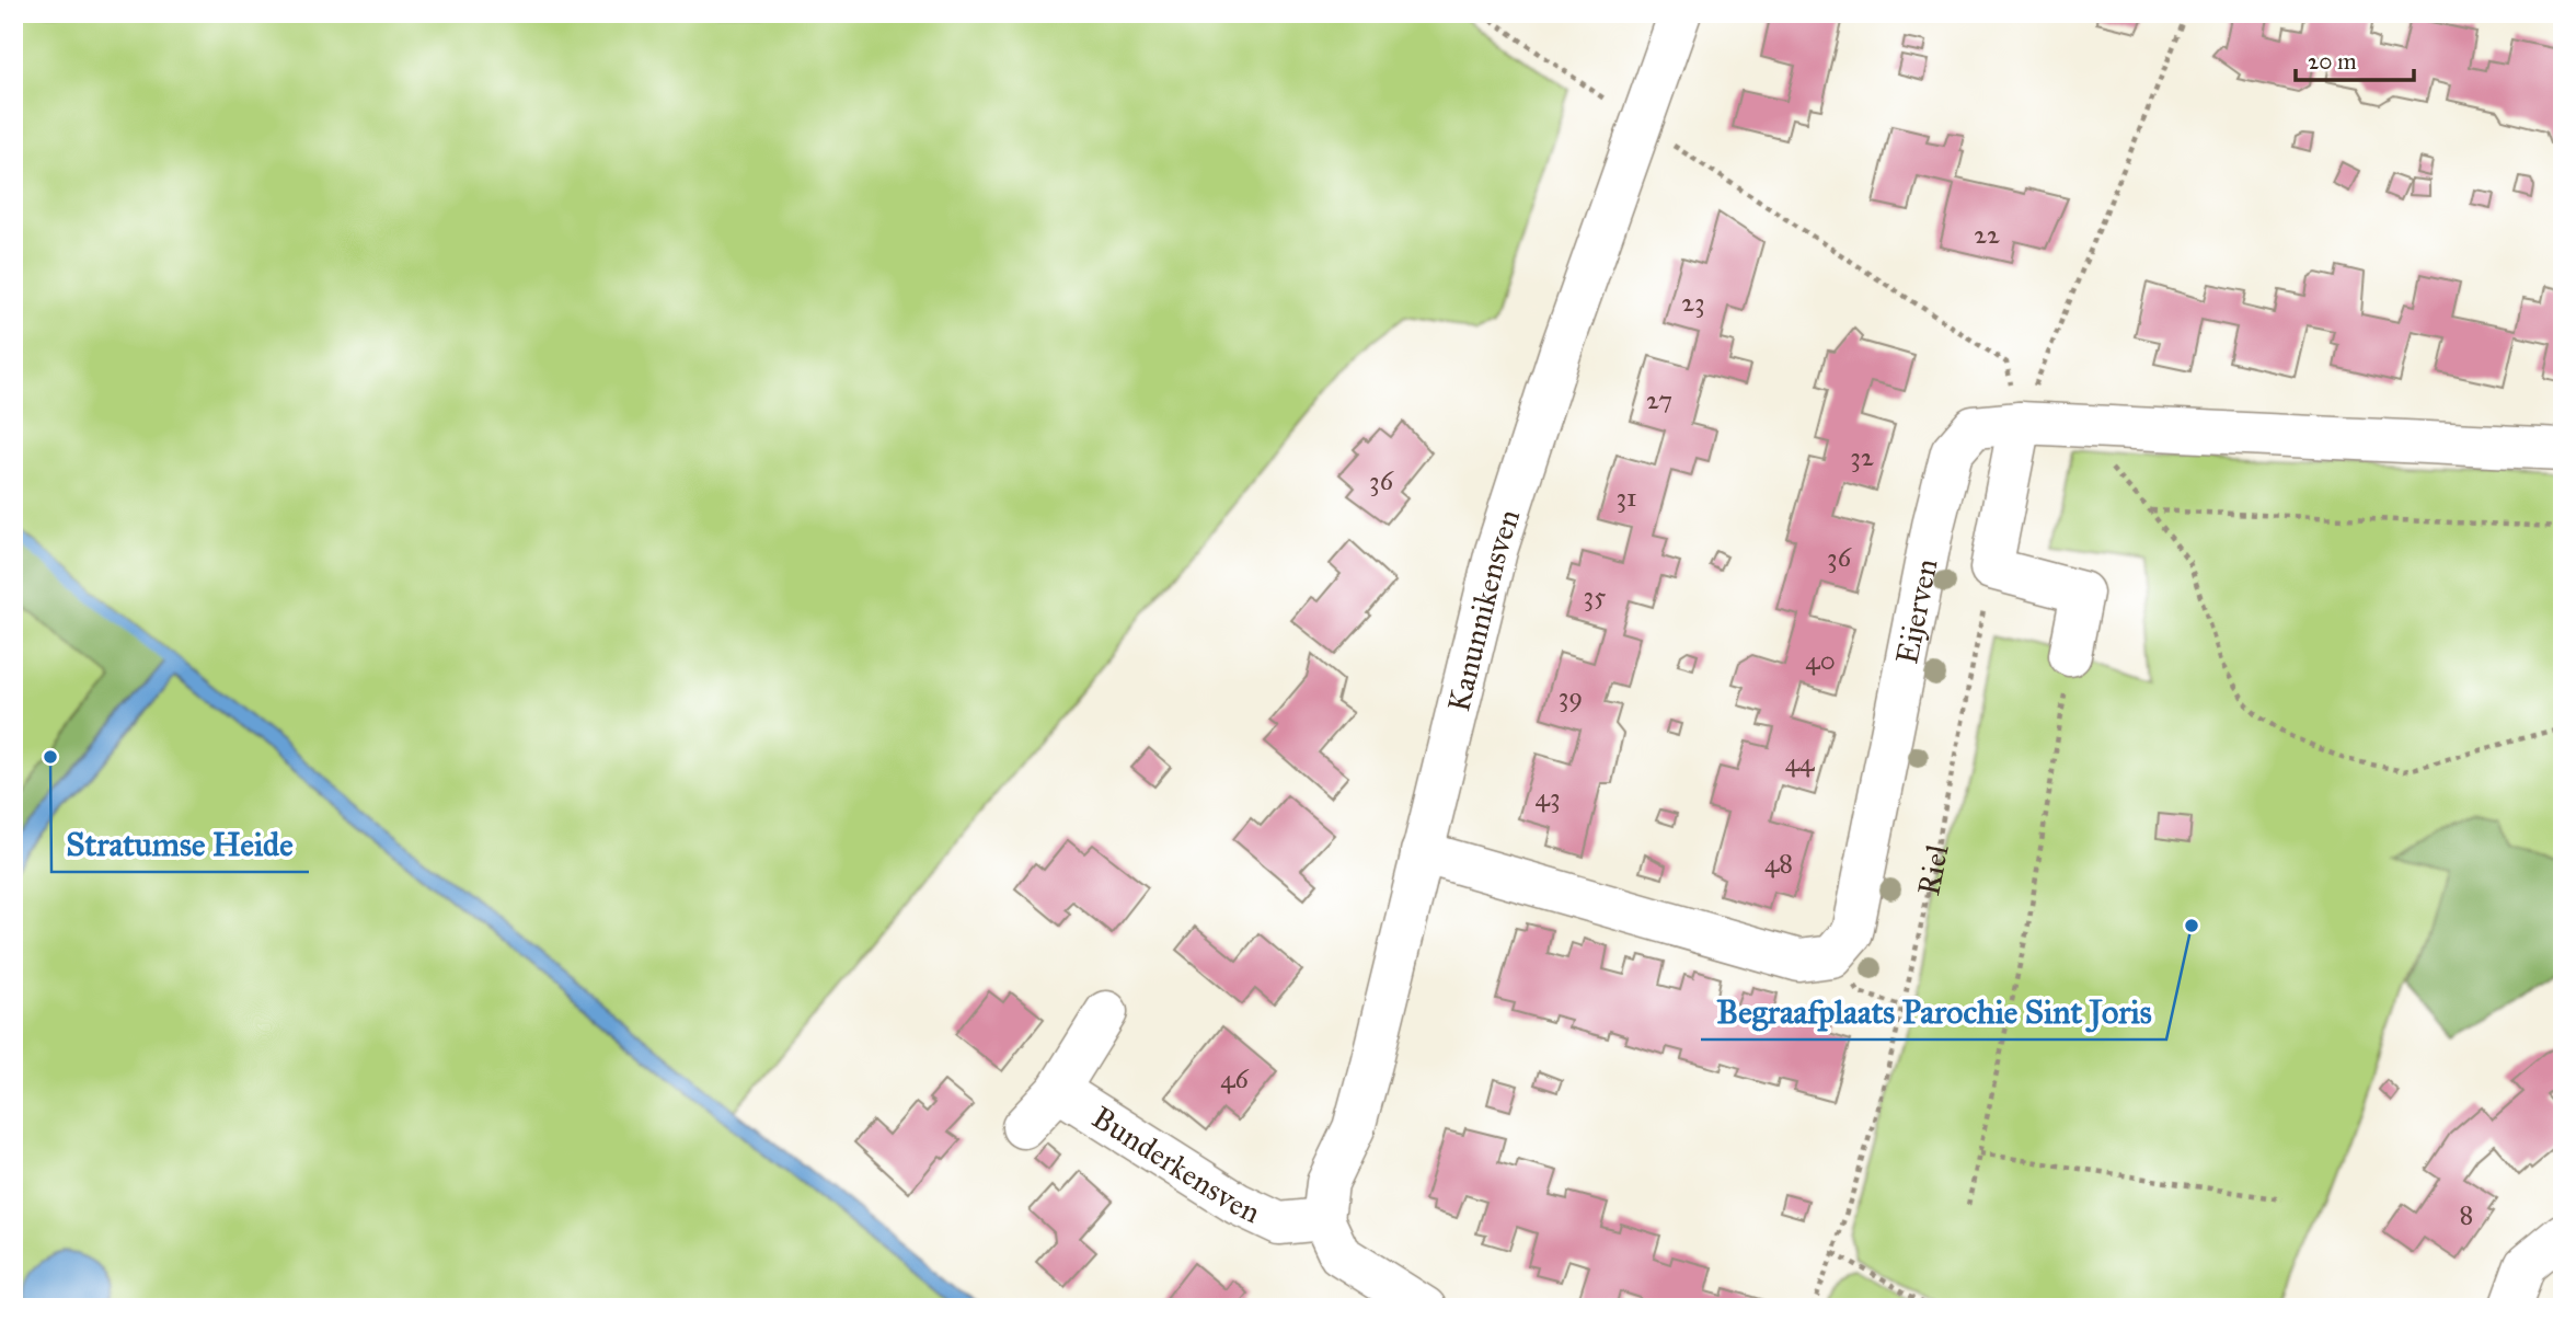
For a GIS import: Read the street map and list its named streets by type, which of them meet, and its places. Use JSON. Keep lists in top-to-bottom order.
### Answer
{
  "streets": {
    "street": ["Eijerven", "Kanunnikensven", "Bunderkensven"],
    "path": ["Riel"]
  },
  "crossings": [
    ["Kanunnikensven", "Bunderkensven"]
  ],
  "places": ["Stratumse Heide", "Begraafplaats Parochie Sint Joris"],
  "house_numbers": [
    "22",
    "23",
    "27",
    "32",
    "36",
    "31",
    "36",
    "35",
    "40",
    "39",
    "44",
    "43",
    "48",
    "46",
    "8"
  ],
  "scale_bar": "20 m"
}
